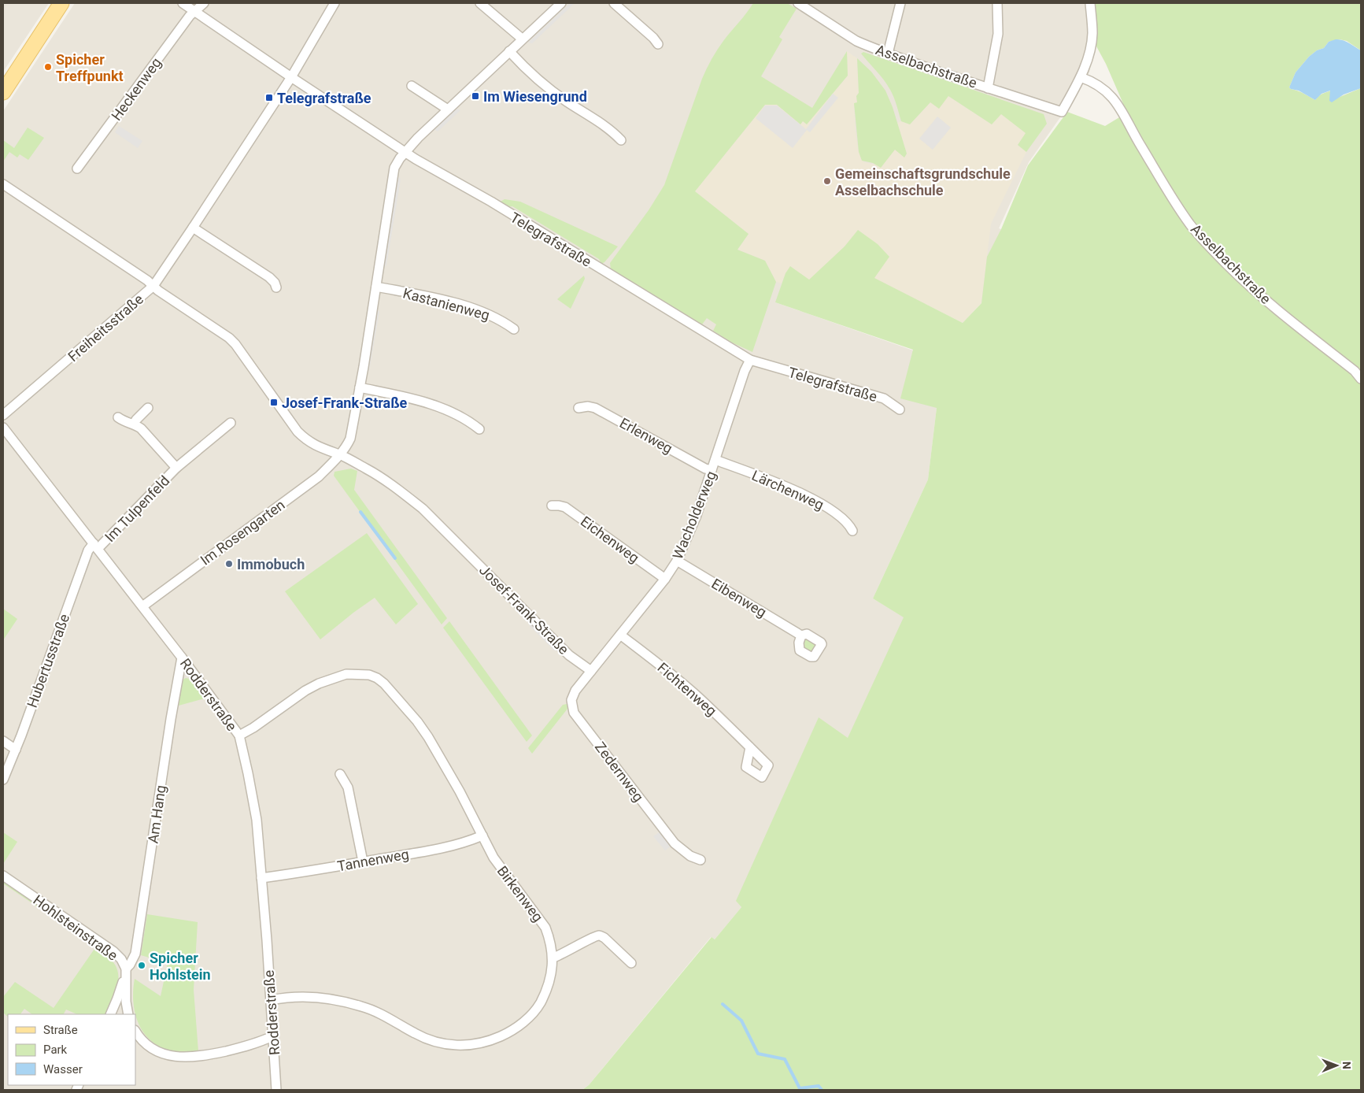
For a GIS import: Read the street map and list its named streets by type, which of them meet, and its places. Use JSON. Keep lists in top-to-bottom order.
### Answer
{
  "streets": {
    "street": [
      "Asselbachstraße",
      "Heckenweg",
      "Telegrafstraße",
      "Kastanienweg",
      "Freiheitsstraße",
      "Erlenweg",
      "Lärchenweg",
      "Im Tulpenfeld",
      "Wacholderweg",
      "Im Rosengarten",
      "Eichenweg",
      "Eibenweg",
      "Josef-Frank-Straße",
      "Hubertusstraße",
      "Fichtenweg",
      "Rodderstraße",
      "Zedernweg",
      "Am Hang",
      "Tannenweg",
      "Birkenweg",
      "Hohlsteinstraße"
    ]
  },
  "crossings": [
    ["Heckenweg", "Telegrafstraße"],
    ["Telegrafstraße", "Freiheitsstraße"],
    ["Telegrafstraße", "Wacholderweg"],
    ["Freiheitsstraße", "Josef-Frank-Straße"],
    ["Erlenweg", "Wacholderweg"],
    ["Lärchenweg", "Wacholderweg"],
    ["Im Tulpenfeld", "Hubertusstraße"],
    ["Im Tulpenfeld", "Rodderstraße"],
    ["Wacholderweg", "Eichenweg"],
    ["Wacholderweg", "Eibenweg"],
    ["Wacholderweg", "Josef-Frank-Straße"],
    ["Wacholderweg", "Fichtenweg"],
    ["Wacholderweg", "Zedernweg"],
    ["Im Rosengarten", "Josef-Frank-Straße"],
    ["Im Rosengarten", "Rodderstraße"],
    ["Josef-Frank-Straße", "Zedernweg"],
    ["Hubertusstraße", "Rodderstraße"],
    ["Rodderstraße", "Am Hang"],
    ["Rodderstraße", "Tannenweg"],
    ["Rodderstraße", "Birkenweg"],
    ["Am Hang", "Hohlsteinstraße"],
    ["Tannenweg", "Birkenweg"]
  ],
  "places": {
    "other": [
      "Spicher Treffpunkt",
      "Gemeinschaftsgrundschule Asselbachschule",
      "Immobuch",
      "Spicher Hohlstein"
    ],
    "transit": ["Im Wiesengrund", "Telegrafstraße", "Josef-Frank-Straße"]
  },
  "legend": ["Straße", "Park", "Wasser"],
  "north": "right"
}
